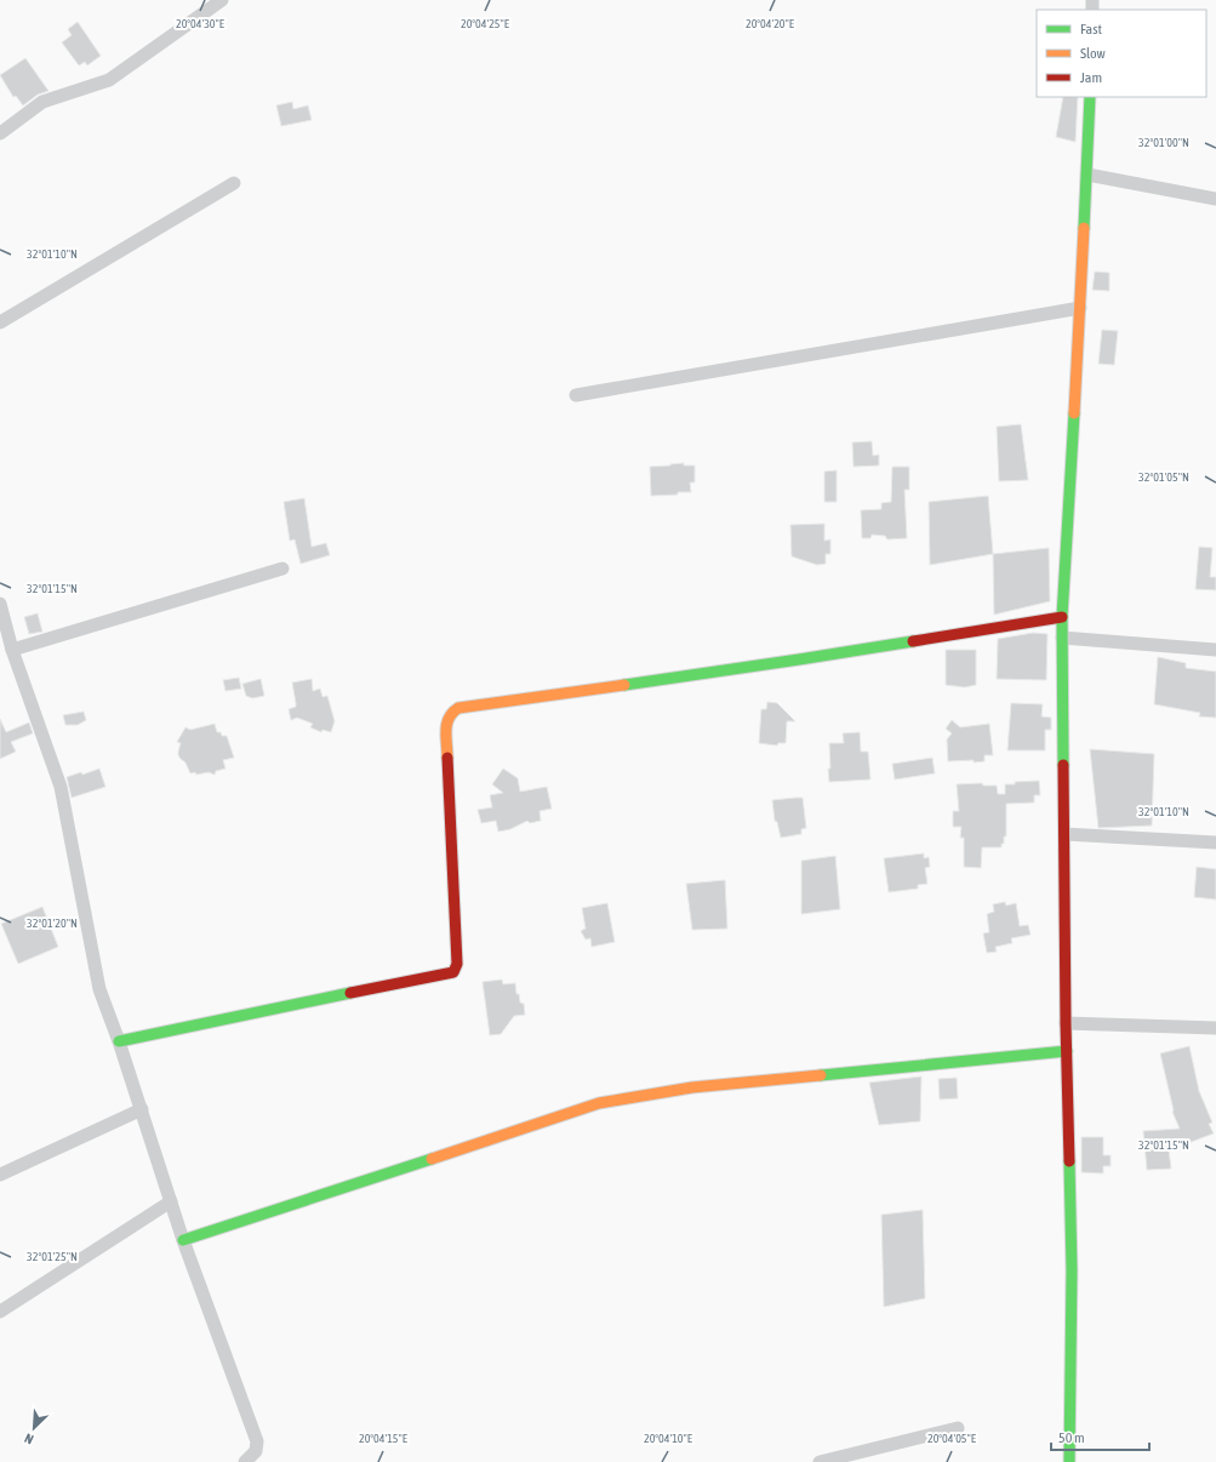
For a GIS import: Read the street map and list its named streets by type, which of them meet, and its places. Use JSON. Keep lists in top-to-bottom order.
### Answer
{
  "legend": ["Fast", "Slow", "Jam"],
  "scale_bar": "50 m",
  "north": "bottom left",
  "coordinates": [
    "20°04'30\"E",
    "20°04'25\"E",
    "20°04'20\"E",
    "32°01'00\"N",
    "32°01'10\"N",
    "32°01'05\"N",
    "32°01'15\"N",
    "32°01'20\"N",
    "32°01'25\"N",
    "20°04'15\"E",
    "20°04'10\"E",
    "20°04'05\"E"
  ]
}
